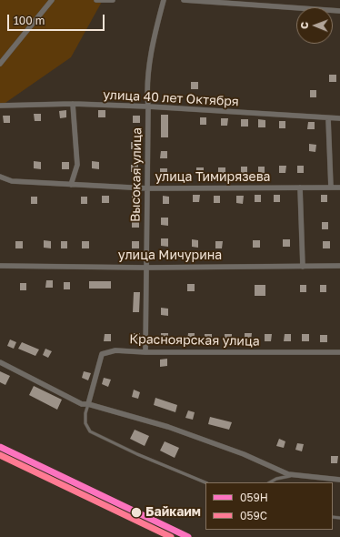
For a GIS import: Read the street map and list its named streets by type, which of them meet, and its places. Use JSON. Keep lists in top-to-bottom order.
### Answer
{
  "streets": {
    "street": [
      "улица 40 лет Октября",
      "Высокая улица",
      "улица Тимирязева",
      "улица Мичурина",
      "Красноярская улица"
    ]
  },
  "crossings": [
    ["улица 40 лет Октября", "Высокая улица"],
    ["Высокая улица", "улица Тимирязева"],
    ["Высокая улица", "улица Мичурина"],
    ["Высокая улица", "Красноярская улица"]
  ],
  "places": ["Байкаим"],
  "lines": ["transit line 059Н", "transit line 059С"],
  "legend": ["059Н", "059С"],
  "scale_bar": "100 m",
  "north": "left"
}
